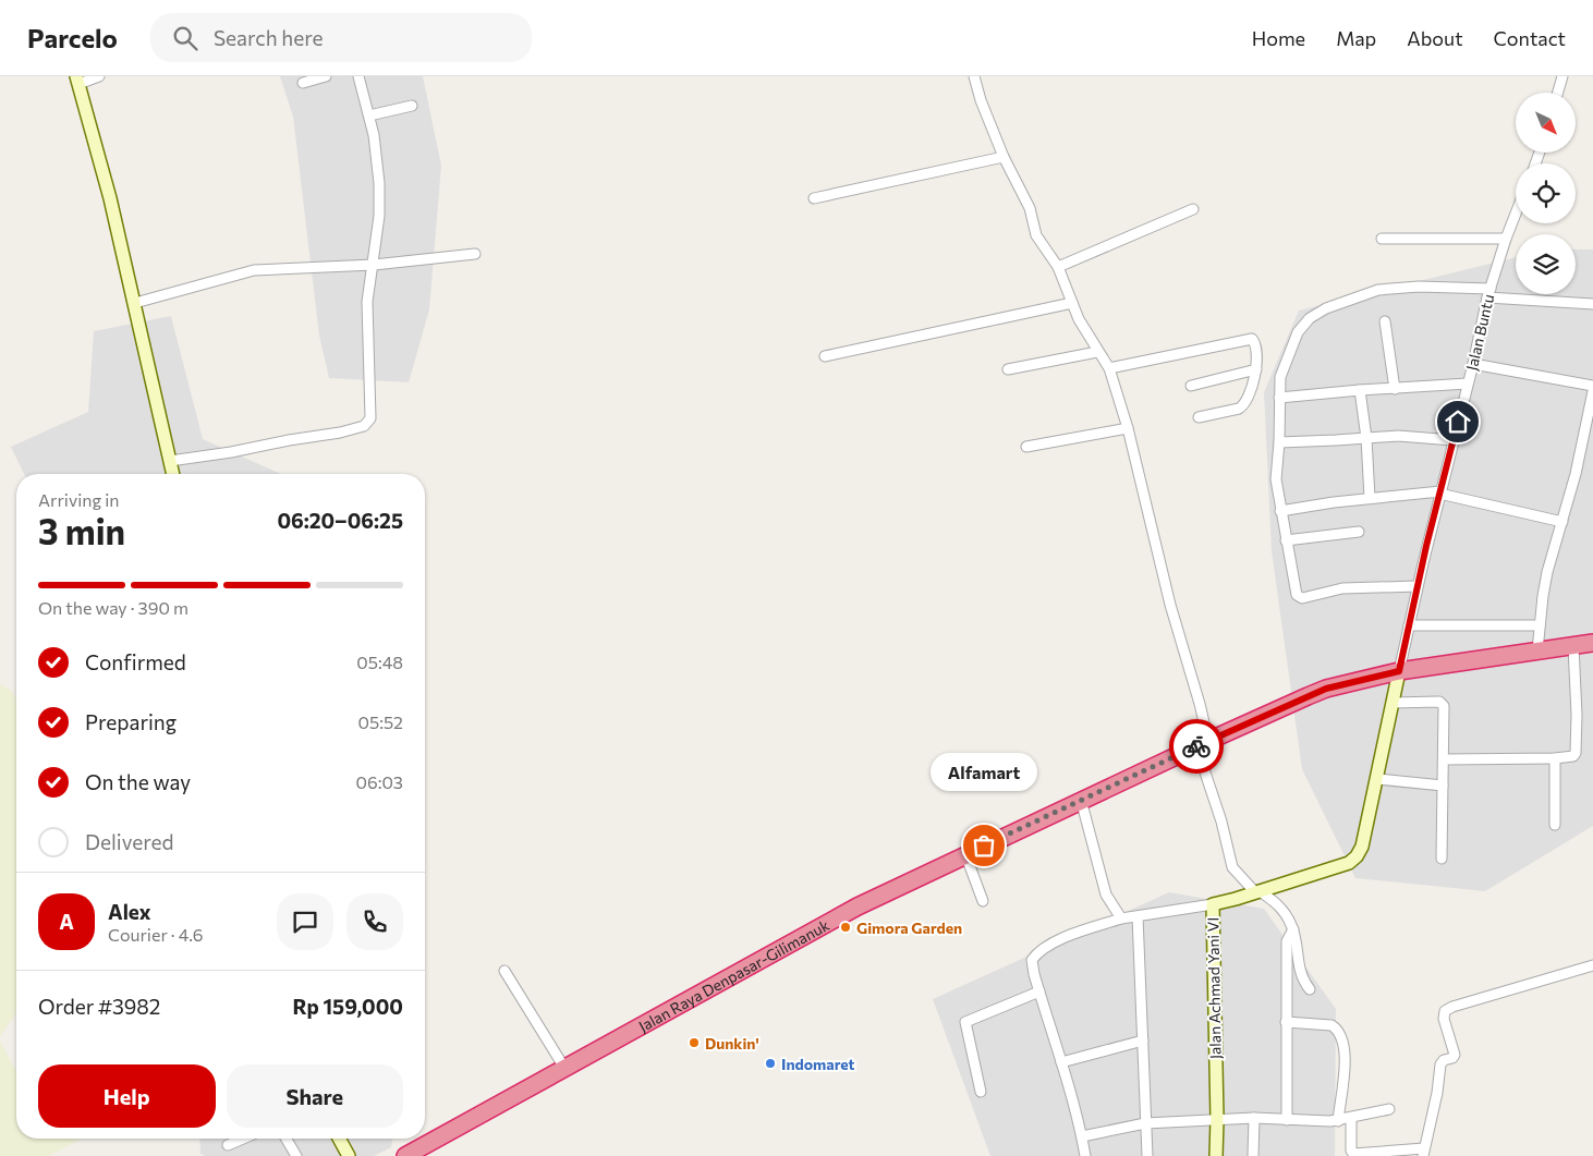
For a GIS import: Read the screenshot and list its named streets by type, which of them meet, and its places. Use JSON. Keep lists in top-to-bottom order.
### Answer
{
  "streets": {
    "highway": ["Jalan Raya Denpasar-Gilimanuk"],
    "street": ["Jalan Buntu", "Jalan Achmad Yani VI"]
  },
  "crossings": [
    ["Jalan Buntu", "Jalan Raya Denpasar-Gilimanuk"],
    ["Jalan Buntu", "Jalan Achmad Yani VI"],
    ["Jalan Raya Denpasar-Gilimanuk", "Jalan Achmad Yani VI"]
  ],
  "places": [
    "Alfamart",
    "Gimora Garden",
    "Dunkin'",
    "Indomaret"
  ],
  "north": "bottom right",
  "page": {
    "header": "Parcelo",
    "search": "Search here",
    "nav": [
      "Home",
      "Map",
      "About",
      "Contact"
    ],
    "heading": ["3 min", "Arriving in", "06:20–06:25"],
    "panel": [
      "Alex",
      "Courier · 4.6",
      "Order #3982",
      "Rp 159,000"
    ],
    "bar": "On the way · 390 m",
    "list": [
      ["Confirmed", "05:48"],
      ["Preparing", "05:52"],
      ["On the way", "06:03"],
      "Delivered"
    ],
    "bubble": "Alfamart",
    "round": "A",
    "buttons": ["Help", "Share"]
  }
}
